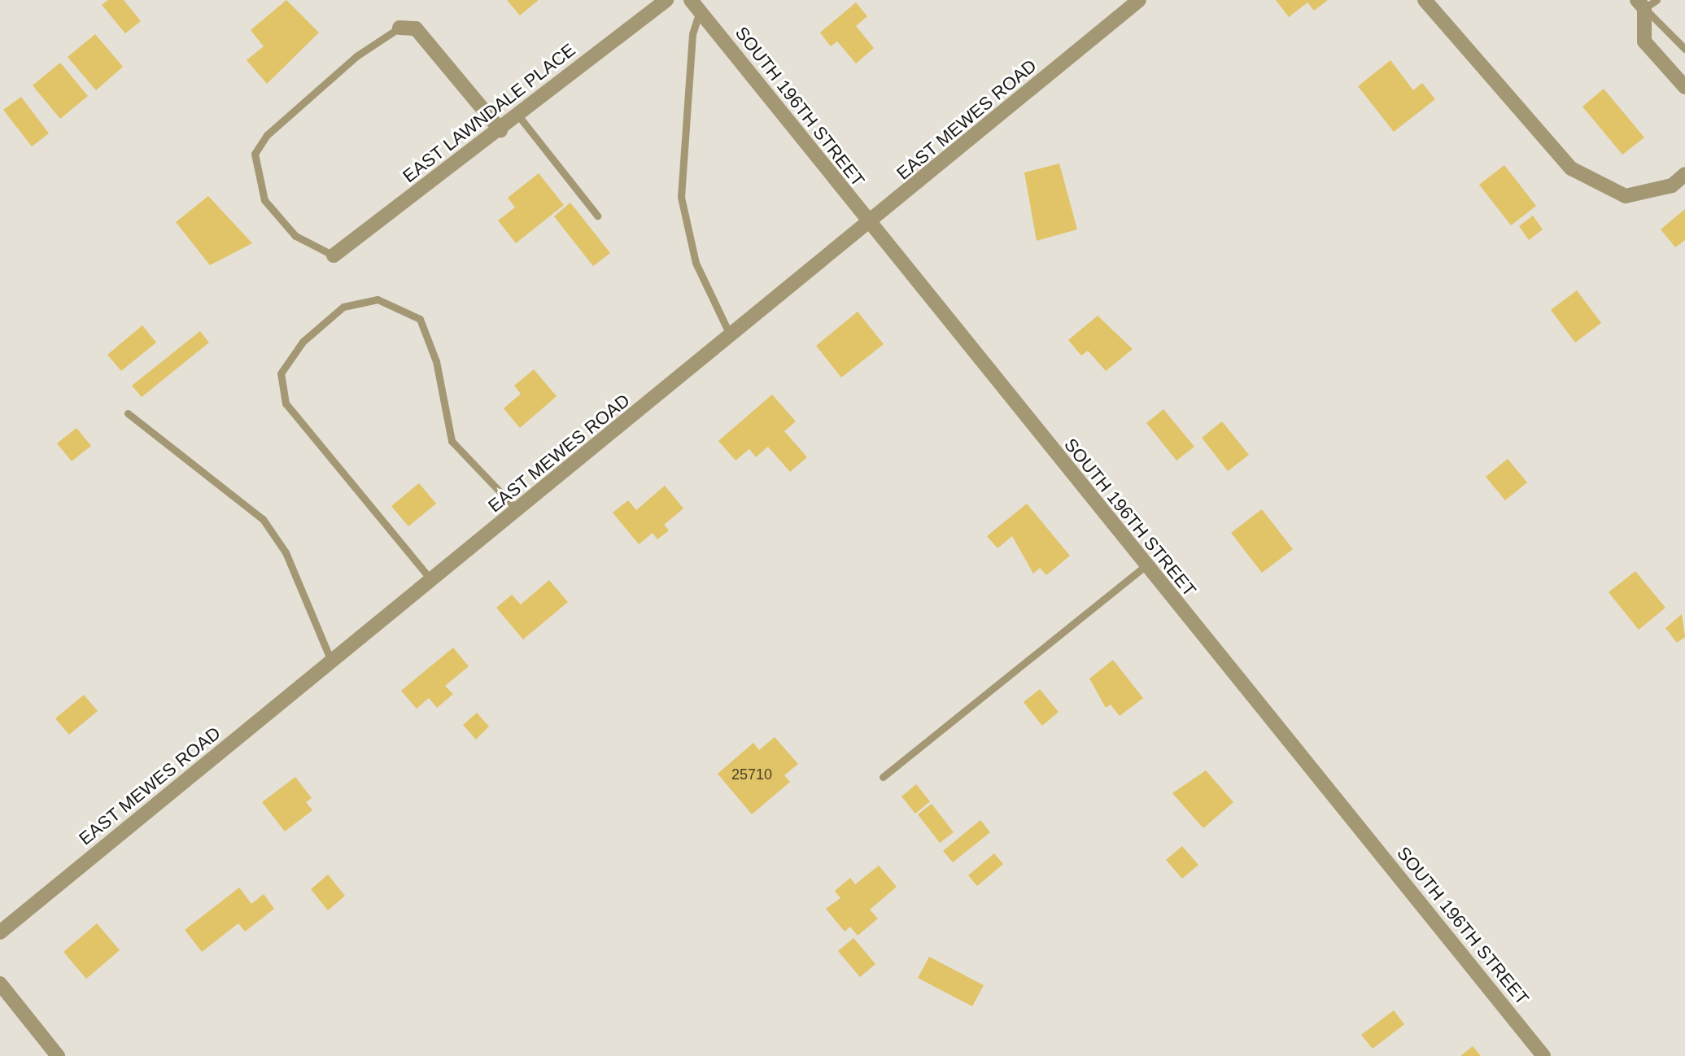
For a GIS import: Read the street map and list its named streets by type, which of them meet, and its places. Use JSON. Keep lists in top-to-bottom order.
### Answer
{
  "streets": {
    "street": ["SOUTH 196TH STREET", "EAST LAWNDALE PLACE", "EAST MEWES ROAD"]
  },
  "crossings": [
    ["SOUTH 196TH STREET", "EAST MEWES ROAD"]
  ],
  "house_numbers": ["25710"]
}
